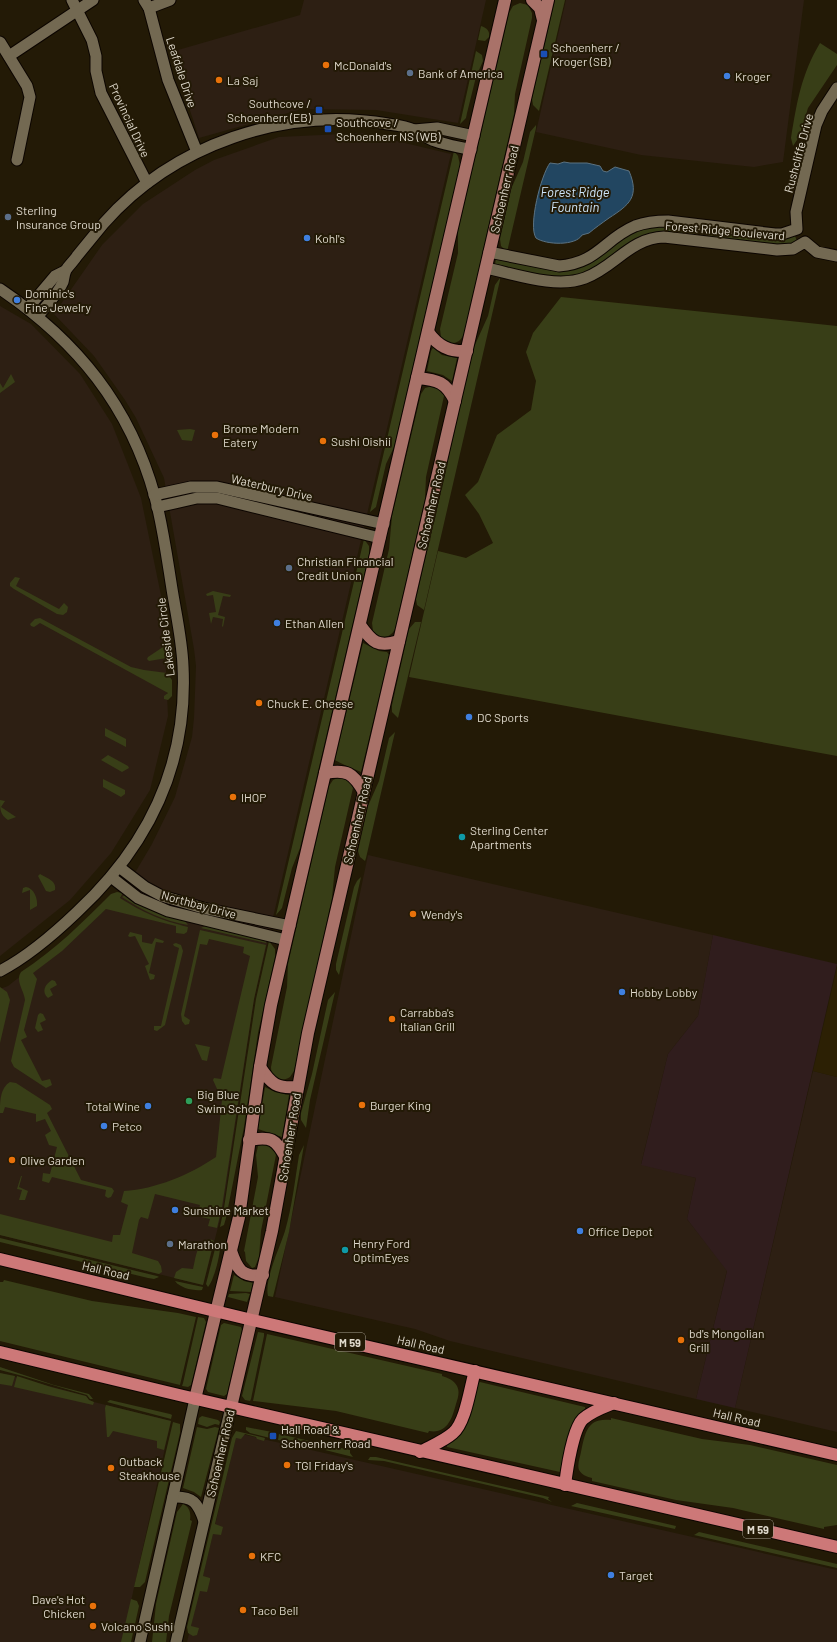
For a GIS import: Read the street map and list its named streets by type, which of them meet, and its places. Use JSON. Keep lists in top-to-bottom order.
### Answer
{
  "streets": {
    "highway": ["Hall Road", "M 59"],
    "main road": ["Schoenherr Road"],
    "street": [
      "Leafdale Drive",
      "Provincial Drive",
      "Rushcliffe Drive",
      "Forest Ridge Boulevard",
      "Waterbury Drive",
      "Lakeside Circle",
      "Northbay Drive"
    ]
  },
  "crossings": [
    ["Rushcliffe Drive", "Forest Ridge Boulevard"],
    ["Schoenherr Road", "Forest Ridge Boulevard"],
    ["Schoenherr Road", "Hall Road"],
    ["Schoenherr Road", "M 59"],
    ["Waterbury Drive", "Lakeside Circle"],
    ["Lakeside Circle", "Northbay Drive"]
  ],
  "water": ["Forest Ridge Fountain"],
  "places": {
    "transit": [
      "Schoenherr / Kroger (SB)",
      "Southcove / Schoenherr (EB)",
      "Southcove / Schoenherr NS (WB)",
      "Hall Road & Schoenherr Road"
    ],
    "other": [
      "McDonald's",
      "Bank of America",
      "Kroger",
      "La Saj",
      "Sterling Insurance Group",
      "Kohl's",
      "Dominic's Fine Jewelry",
      "Brome Modern Eatery",
      "Sushi Oishii",
      "Christian Financial Credit Union",
      "Ethan Allen",
      "Chuck E. Cheese",
      "DC Sports",
      "IHOP",
      "Sterling Center Apartments",
      "Wendy's",
      "Hobby Lobby",
      "Carrabba's Italian Grill",
      "Big Blue Swim School",
      "Burger King",
      "Total Wine",
      "Petco",
      "Olive Garden",
      "Sunshine Market",
      "Office Depot",
      "Marathon",
      "Henry Ford OptimEyes",
      "bd's Mongolian Grill",
      "TGI Friday's",
      "Outback Steakhouse",
      "KFC",
      "Target",
      "Dave's Hot Chicken",
      "Taco Bell",
      "Volcano Sushi"
    ]
  }
}
